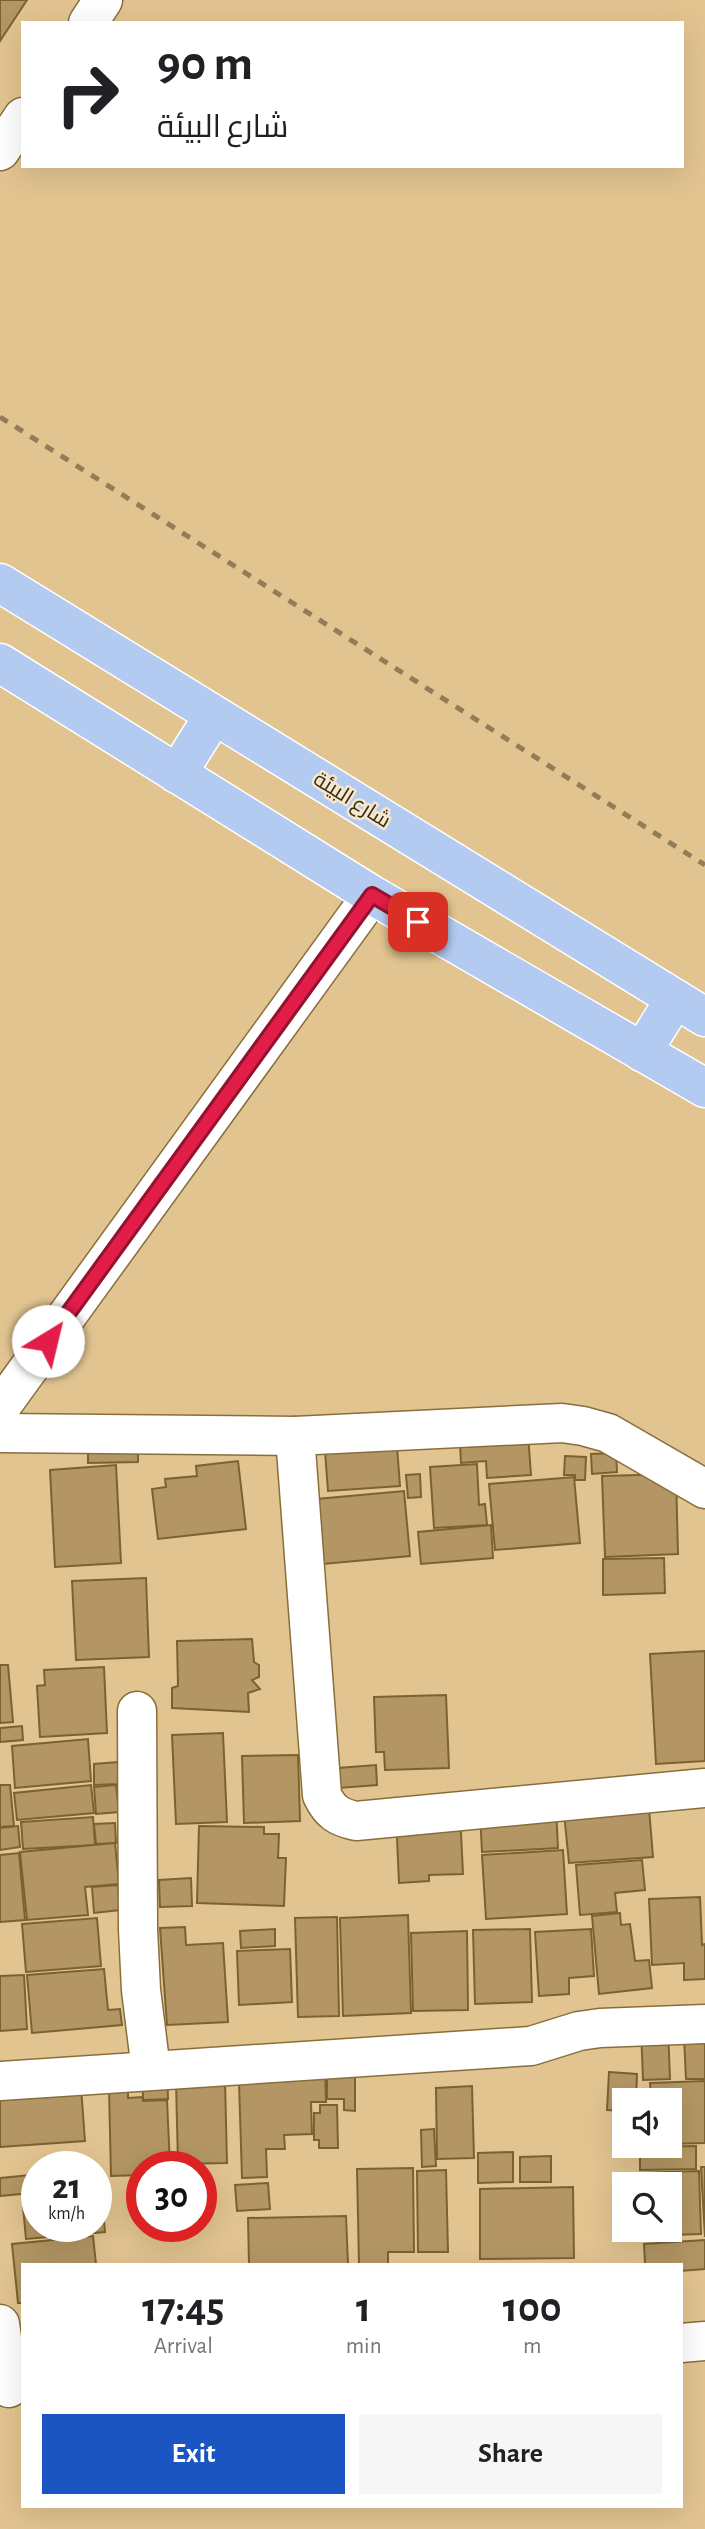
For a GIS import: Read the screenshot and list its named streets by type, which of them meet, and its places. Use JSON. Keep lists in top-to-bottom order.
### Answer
{
  "streets": {
    "main road": ["شارع البيئة"]
  },
  "page": {
    "turn": ["90 m", "شارع البيئة"],
    "speed": "21 km/h",
    "limit": "30",
    "eta": [
      "17:45",
      "Arrival",
      "1",
      "min",
      "100",
      "m"
    ],
    "buttons": ["Exit", "Share"]
  }
}
